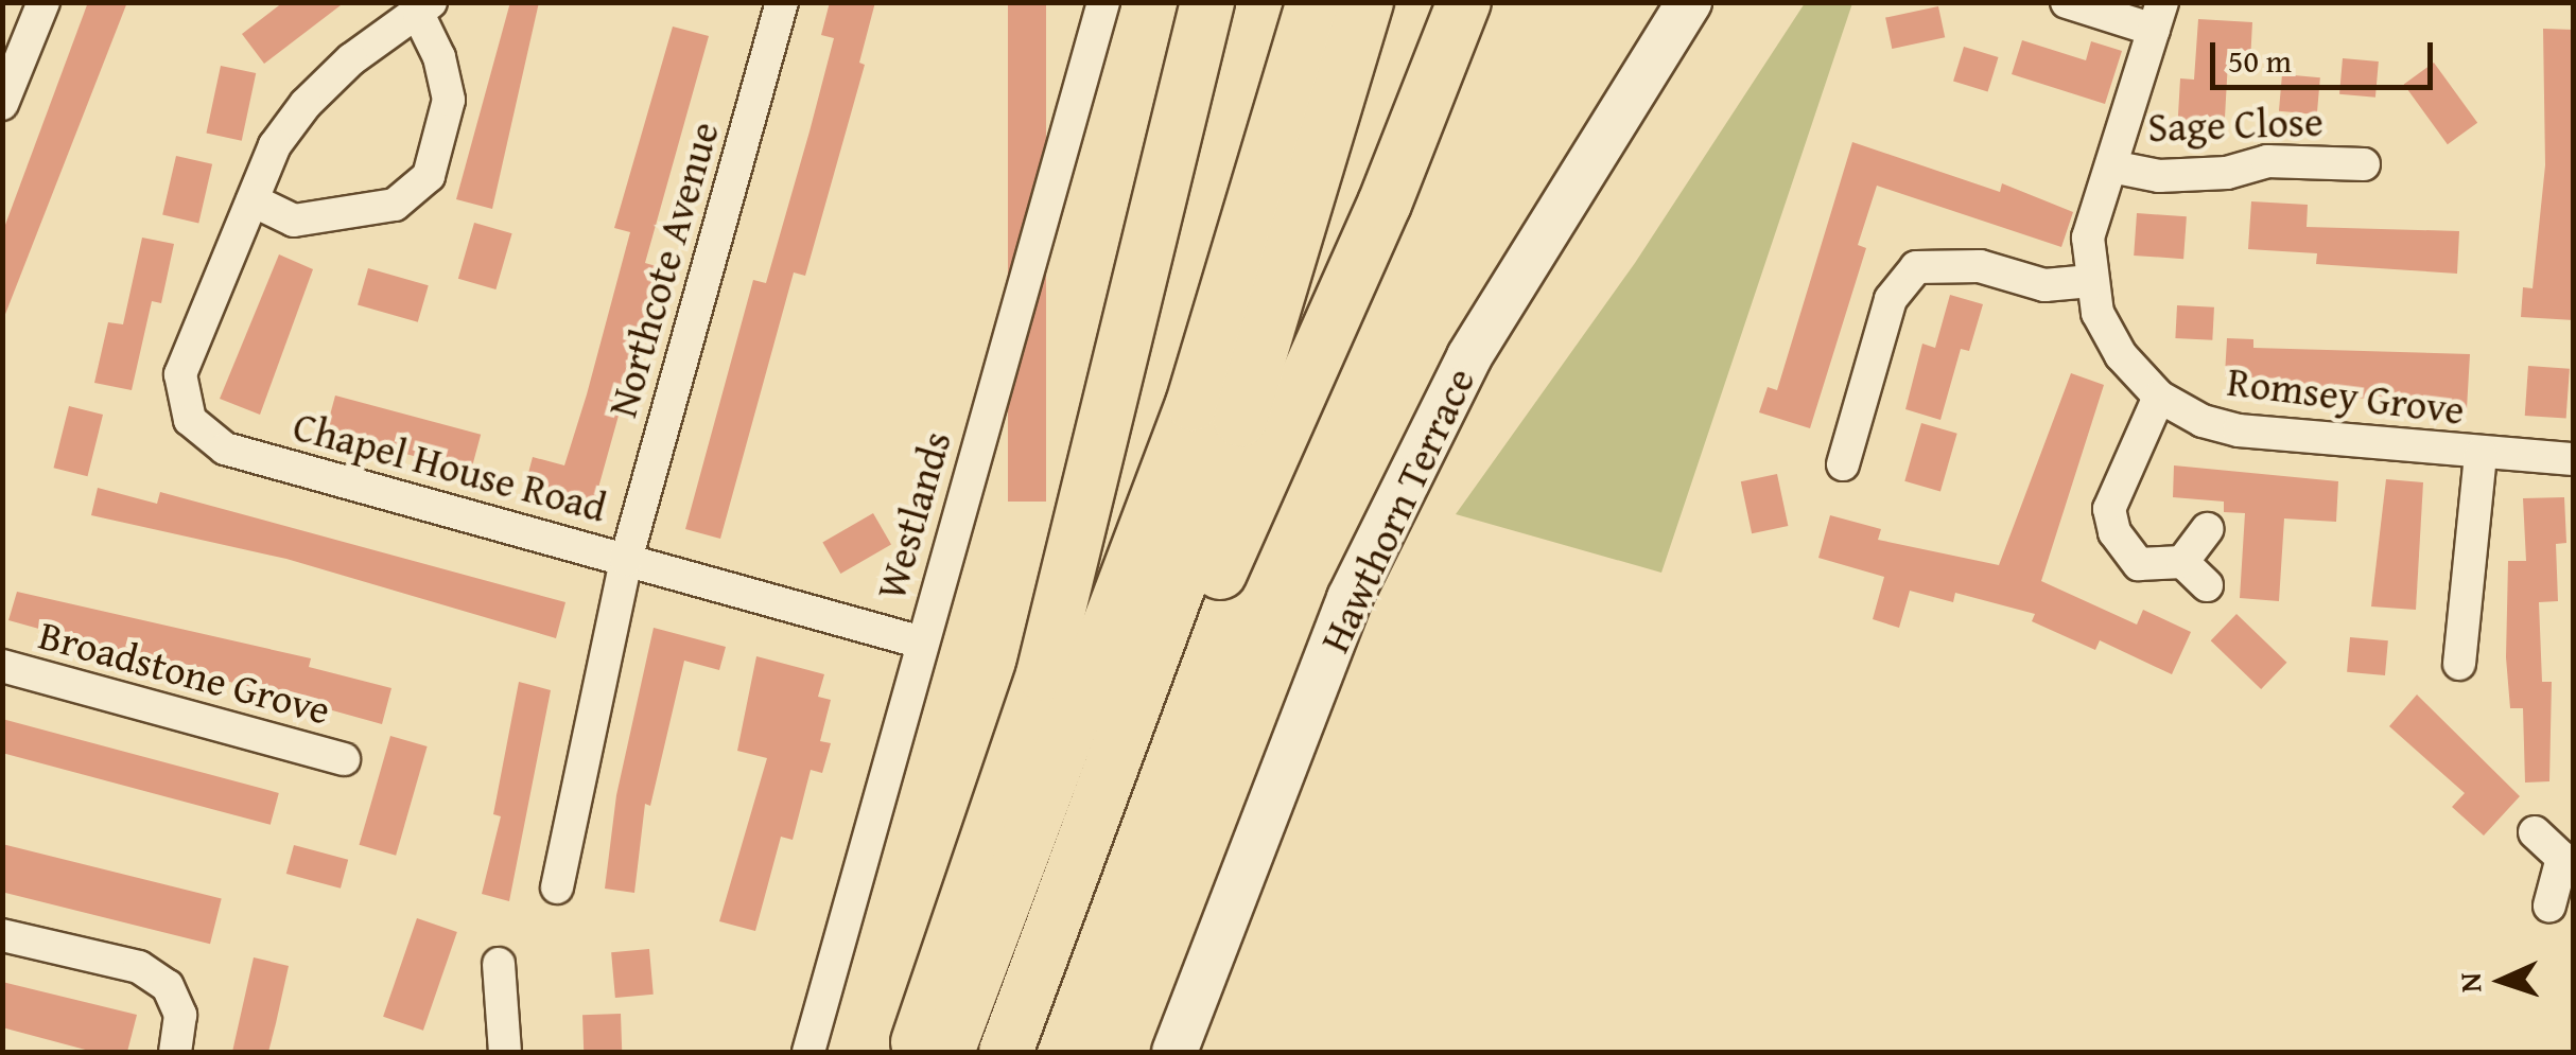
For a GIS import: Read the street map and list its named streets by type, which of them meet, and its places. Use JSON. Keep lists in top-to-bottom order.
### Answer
{
  "streets": {
    "main road": ["Hawthorn Terrace"],
    "street": [
      "Sage Close",
      "Northcote Avenue",
      "Romsey Grove",
      "Chapel House Road",
      "Westlands",
      "Broadstone Grove"
    ]
  },
  "crossings": [
    ["Sage Close", "Romsey Grove"],
    ["Northcote Avenue", "Chapel House Road"],
    ["Chapel House Road", "Westlands"]
  ],
  "scale_bar": "50 m",
  "north": "left"
}
